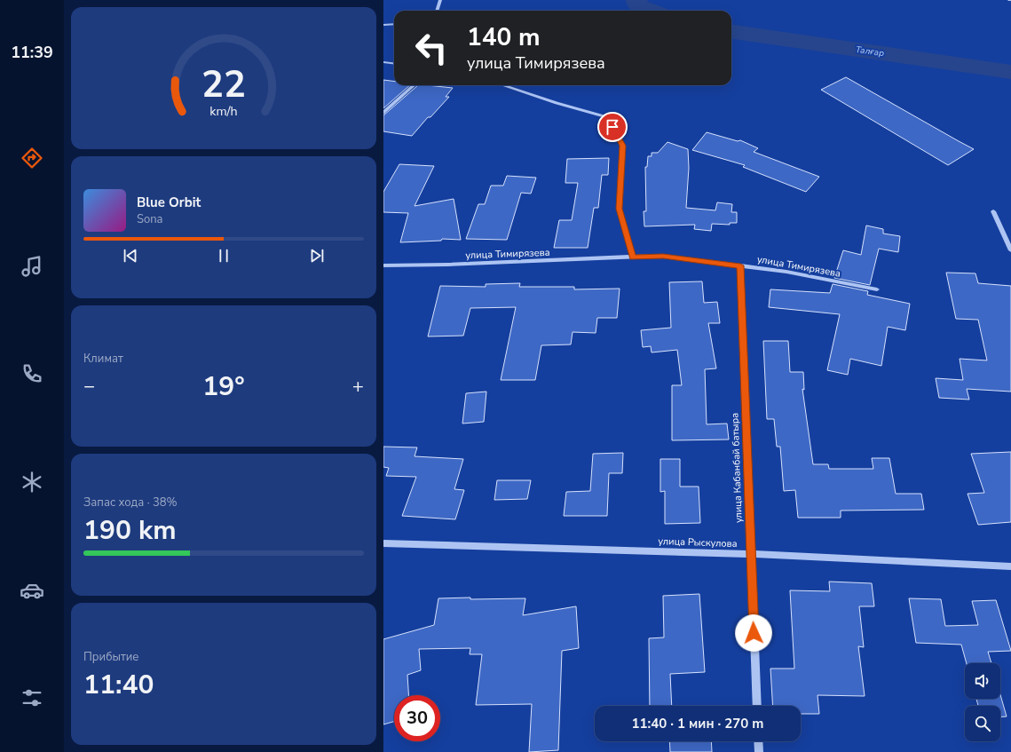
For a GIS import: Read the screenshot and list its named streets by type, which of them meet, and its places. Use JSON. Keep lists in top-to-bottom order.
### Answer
{
  "streets": {
    "street": ["улица Тимирязева", "улица Кабанбай батыра", "улица Рыскулова"]
  },
  "crossings": [
    ["улица Тимирязева", "улица Кабанбай батыра"],
    ["улица Кабанбай батыра", "улица Рыскулова"]
  ],
  "water": ["Талғар"],
  "page": {
    "tabs": "11:39",
    "turn": ["140 m", "улица Тимирязева"],
    "song": ["Blue Orbit", "Sona"],
    "tile": [
      "Климат",
      ["Запас хода · 38%", "190 km"],
      ["Прибытие", "11:40"]
    ],
    "heat": ["−", "19°", "+"],
    "limit": "30",
    "trip": "11:40 · 1 мин · 270 m",
    "gauge": ["22", "km/h"]
  }
}
